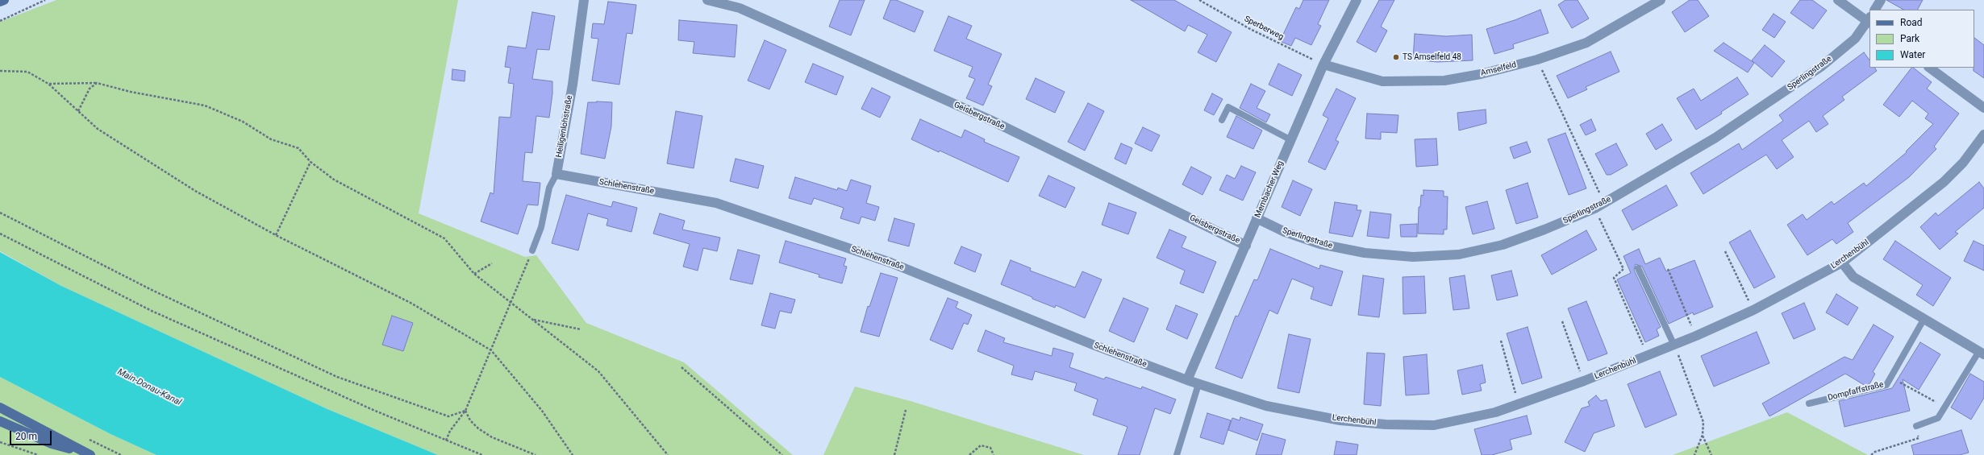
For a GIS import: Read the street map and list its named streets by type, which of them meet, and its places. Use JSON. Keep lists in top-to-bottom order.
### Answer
{
  "streets": {
    "street": [
      "Amselfeld",
      "Sperlingstraße",
      "Geisbergstraße",
      "Heiligenlohstraße",
      "Schlehenstraße",
      "Membacher Weg",
      "Lerchenbühl"
    ],
    "lane": ["Dompfaffstraße"],
    "path": ["Sperberweg"]
  },
  "crossings": [
    ["Sperberweg", "Amselfeld"],
    ["Sperberweg", "Membacher Weg"],
    ["Amselfeld", "Membacher Weg"],
    ["Sperlingstraße", "Membacher Weg"],
    ["Geisbergstraße", "Membacher Weg"],
    ["Heiligenlohstraße", "Schlehenstraße"],
    ["Schlehenstraße", "Membacher Weg"],
    ["Schlehenstraße", "Lerchenbühl"],
    ["Membacher Weg", "Lerchenbühl"]
  ],
  "water": ["Main-Donau-Kanal"],
  "places": ["TS Amselfeld 48"],
  "legend": ["Road", "Park", "Water"],
  "scale_bar": "20 m"
}
